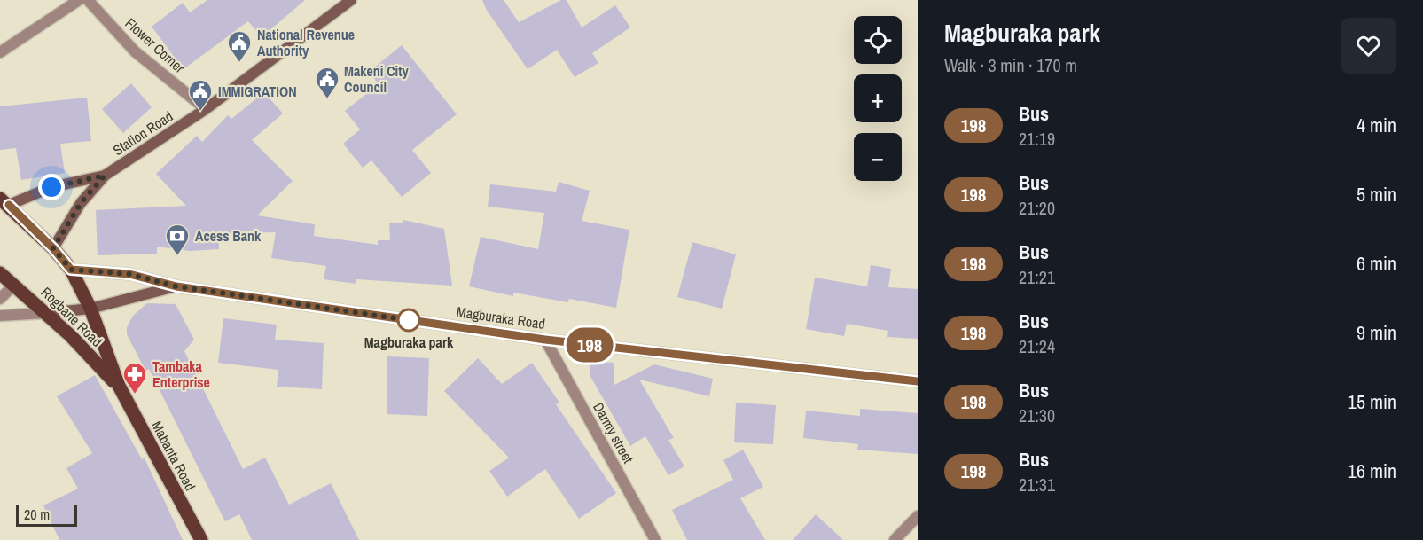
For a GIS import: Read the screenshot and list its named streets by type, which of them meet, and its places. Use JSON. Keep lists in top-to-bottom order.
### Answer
{
  "streets": {
    "main road": ["Rogbane Road", "Mabanta Road"],
    "street": [
      "Flower Corner",
      "Station Road",
      "Magburaka Road",
      "Darmy street"
    ]
  },
  "crossings": [
    ["Flower Corner", "Station Road"],
    ["Rogbane Road", "Magburaka Road"],
    ["Rogbane Road", "Mabanta Road"],
    ["Magburaka Road", "Darmy street"]
  ],
  "places": {
    "public building": ["National Revenue Authority", "Makeni City Council", "IMMIGRATION"],
    "bank": ["Acess Bank"],
    "other": ["Magburaka park"],
    "pharmacy": ["Tambaka Enterprise"]
  },
  "lines": ["bus line 198"],
  "scale_bar": "20 m",
  "page": {
    "on_map": "198",
    "heading": ["Magburaka park", "Walk · 3 min · 170 m"],
    "map_buttons": ["+", "−"],
    "list": [
      {
        "mark": "198",
        "name": "Bus",
        "note": "21:19",
        "value": "4 min"
      },
      {
        "mark": "198",
        "name": "Bus",
        "note": "21:20",
        "value": "5 min"
      },
      {
        "mark": "198",
        "name": "Bus",
        "note": "21:21",
        "value": "6 min"
      },
      {
        "mark": "198",
        "name": "Bus",
        "note": "21:24",
        "value": "9 min"
      },
      {
        "mark": "198",
        "name": "Bus",
        "note": "21:30",
        "value": "15 min"
      },
      {
        "mark": "198",
        "name": "Bus",
        "note": "21:31",
        "value": "16 min"
      }
    ],
    "scale": "20 m"
  }
}
